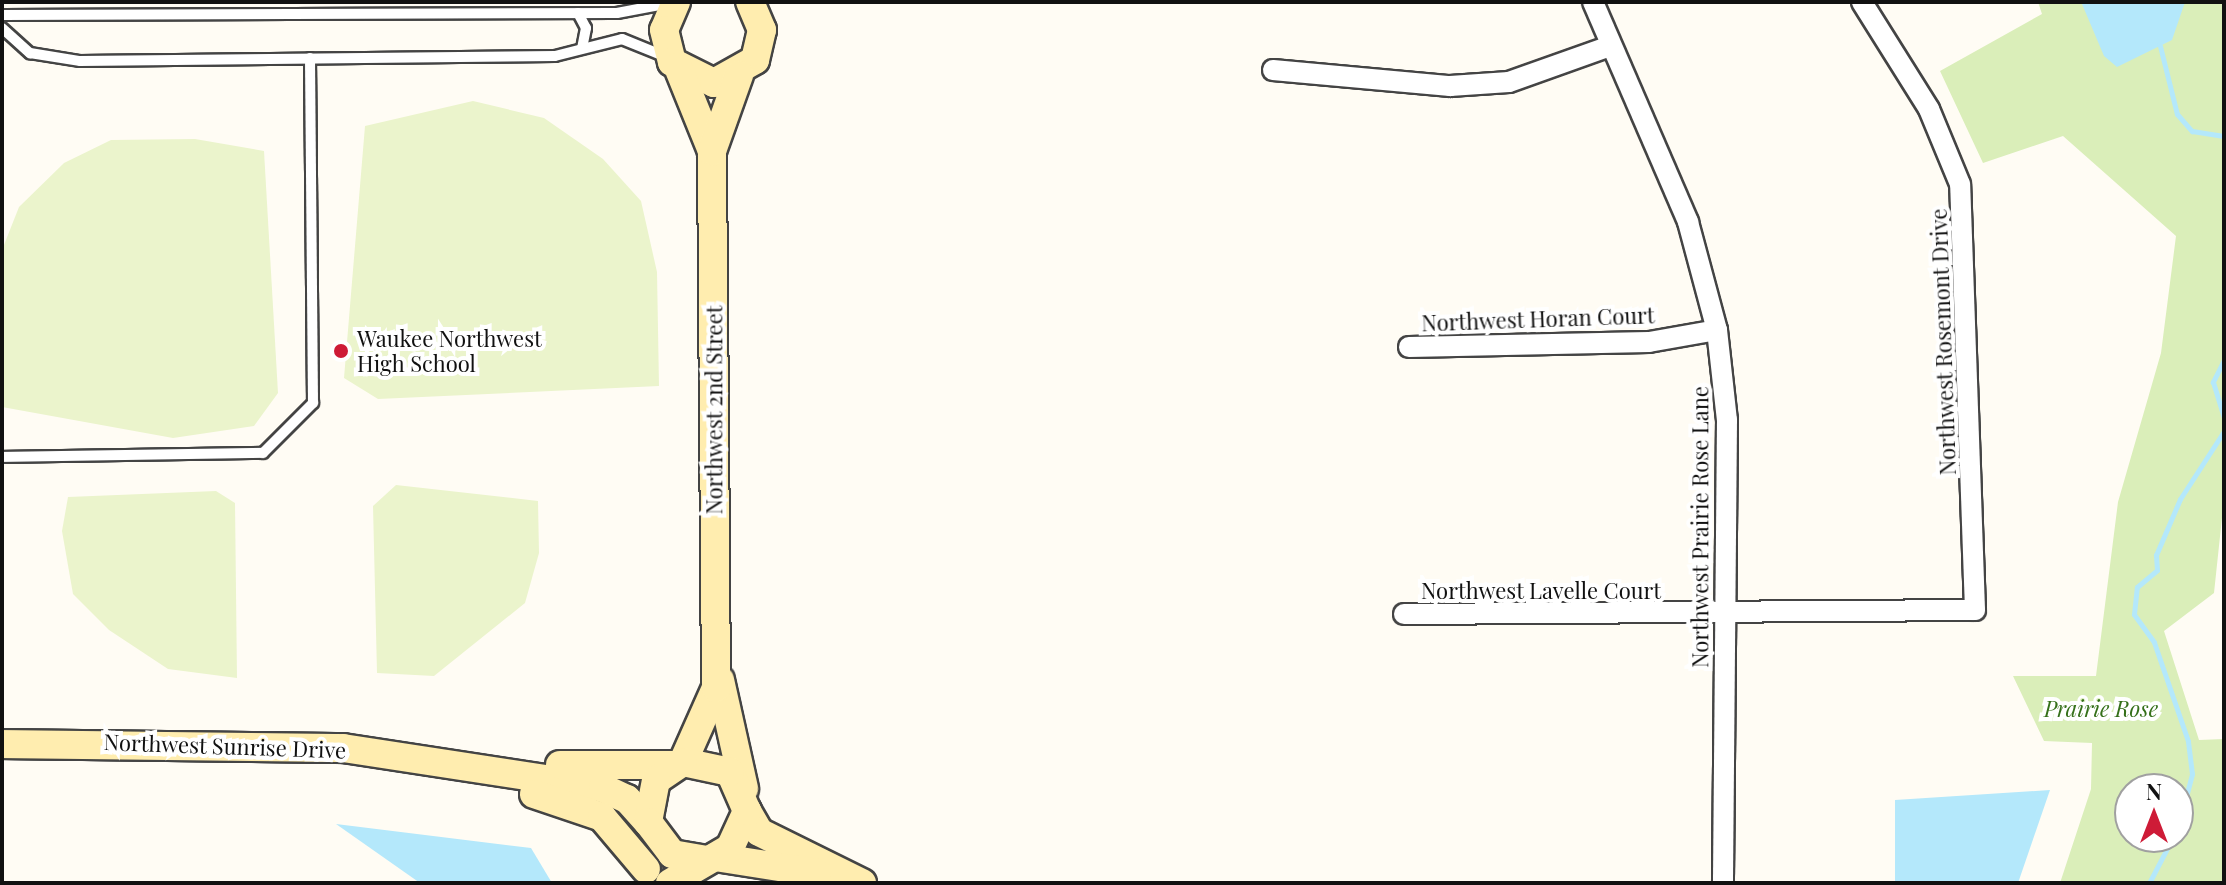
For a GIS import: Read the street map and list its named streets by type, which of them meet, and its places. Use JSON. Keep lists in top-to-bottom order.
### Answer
{
  "streets": {
    "street": [
      "Northwest Horan Court",
      "Northwest Rosemont Drive",
      "Northwest 2nd Street",
      "Northwest Prairie Rose Lane",
      "Northwest Lavelle Court",
      "Northwest Sunrise Drive"
    ]
  },
  "crossings": [
    ["Northwest Horan Court", "Northwest Prairie Rose Lane"],
    ["Northwest Rosemont Drive", "Northwest Lavelle Court"],
    ["Northwest 2nd Street", "Northwest Sunrise Drive"],
    ["Northwest Prairie Rose Lane", "Northwest Lavelle Court"]
  ],
  "parks": ["Prairie Rose"],
  "places": ["Waukee Northwest High School"],
  "north": "top"
}
